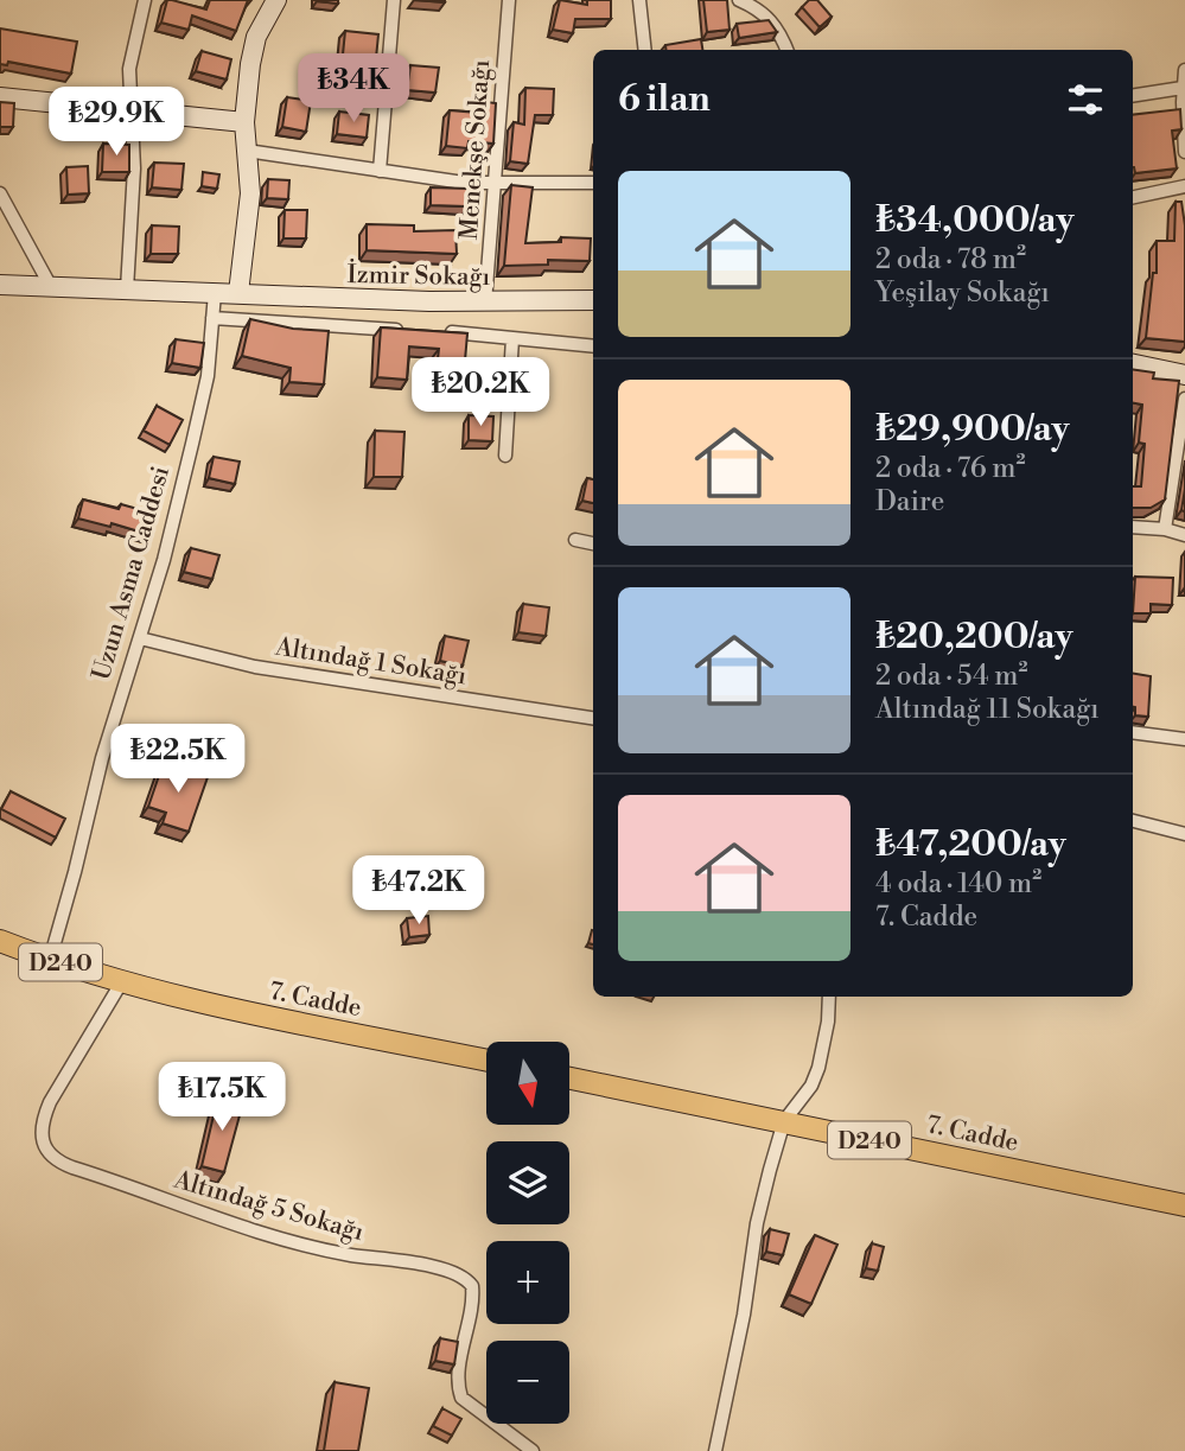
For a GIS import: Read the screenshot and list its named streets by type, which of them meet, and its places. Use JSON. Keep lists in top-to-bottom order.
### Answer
{
  "streets": {
    "main road": ["D240", "7. Cadde"],
    "street": [
      "Menekşe Sokağı",
      "İzmir Sokağı",
      "Uzun Asma Caddesi",
      "Altındağ 1 Sokağı",
      "Altındağ 5 Sokağı"
    ]
  },
  "crossings": [
    ["Menekşe Sokağı", "İzmir Sokağı"],
    ["İzmir Sokağı", "Uzun Asma Caddesi"],
    ["Uzun Asma Caddesi", "Altındağ 1 Sokağı"],
    ["Uzun Asma Caddesi", "D240"],
    ["D240", "7. Cadde"],
    ["D240", "Altındağ 5 Sokağı"],
    ["7. Cadde", "Altındağ 5 Sokağı"]
  ],
  "north": "bottom",
  "page": {
    "heading": "6 ilan",
    "price": [
      "₺34K",
      "₺29.9K",
      "₺20.2K",
      "₺22.5K",
      "₺47.2K",
      "₺17.5K"
    ],
    "list": [
      {
        "name": "₺34,000/ay",
        "note": "2 oda · 78 m² · Yeşilay Sokağı"
      },
      {
        "name": "₺29,900/ay",
        "note": "2 oda · 76 m² · Daire"
      },
      {
        "name": "₺20,200/ay",
        "note": "2 oda · 54 m² · Altındağ 11 Sokağı"
      },
      {
        "name": "₺47,200/ay",
        "note": "4 oda · 140 m² · 7. Cadde"
      }
    ],
    "map_buttons": ["+", "−"]
  }
}
